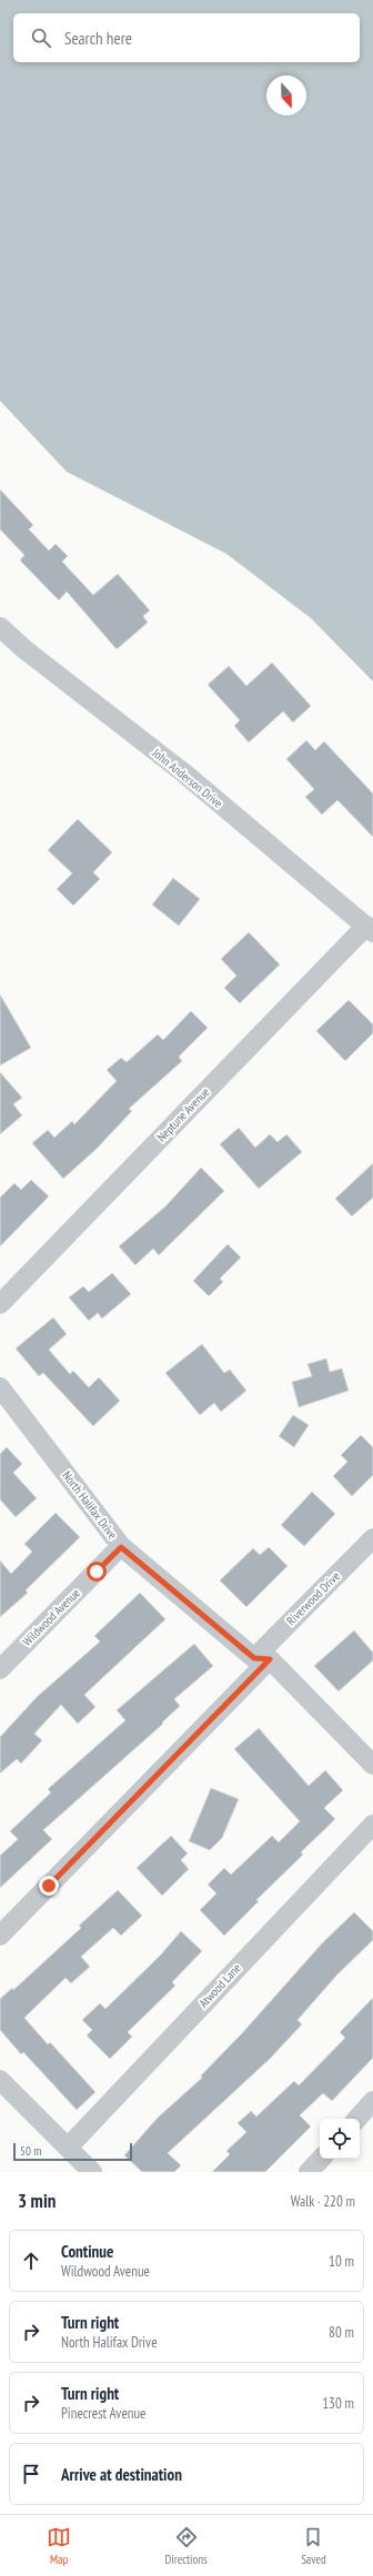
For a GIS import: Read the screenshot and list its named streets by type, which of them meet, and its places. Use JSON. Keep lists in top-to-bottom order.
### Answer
{
  "streets": {
    "street": [
      "John Anderson Drive",
      "Neptune Avenue",
      "North Halifax Drive",
      "Riverwood Drive",
      "Wildwood Avenue",
      "Atwood Lane"
    ]
  },
  "crossings": [
    ["John Anderson Drive", "Neptune Avenue"],
    ["North Halifax Drive", "Riverwood Drive"],
    ["North Halifax Drive", "Wildwood Avenue"]
  ],
  "scale_bar": "50 m",
  "north": "bottom",
  "page": {
    "search": "Search here",
    "scale": "50 m",
    "heading": ["3 min", "Walk · 220 m"],
    "list": [
      ["Continue", "Wildwood Avenue", "10 m"],
      ["Turn right", "North Halifax Drive", "80 m"],
      ["Turn right", "Pinecrest Avenue", "130 m"],
      "Arrive at destination"
    ],
    "nav": ["Map", "Directions", "Saved"]
  }
}
